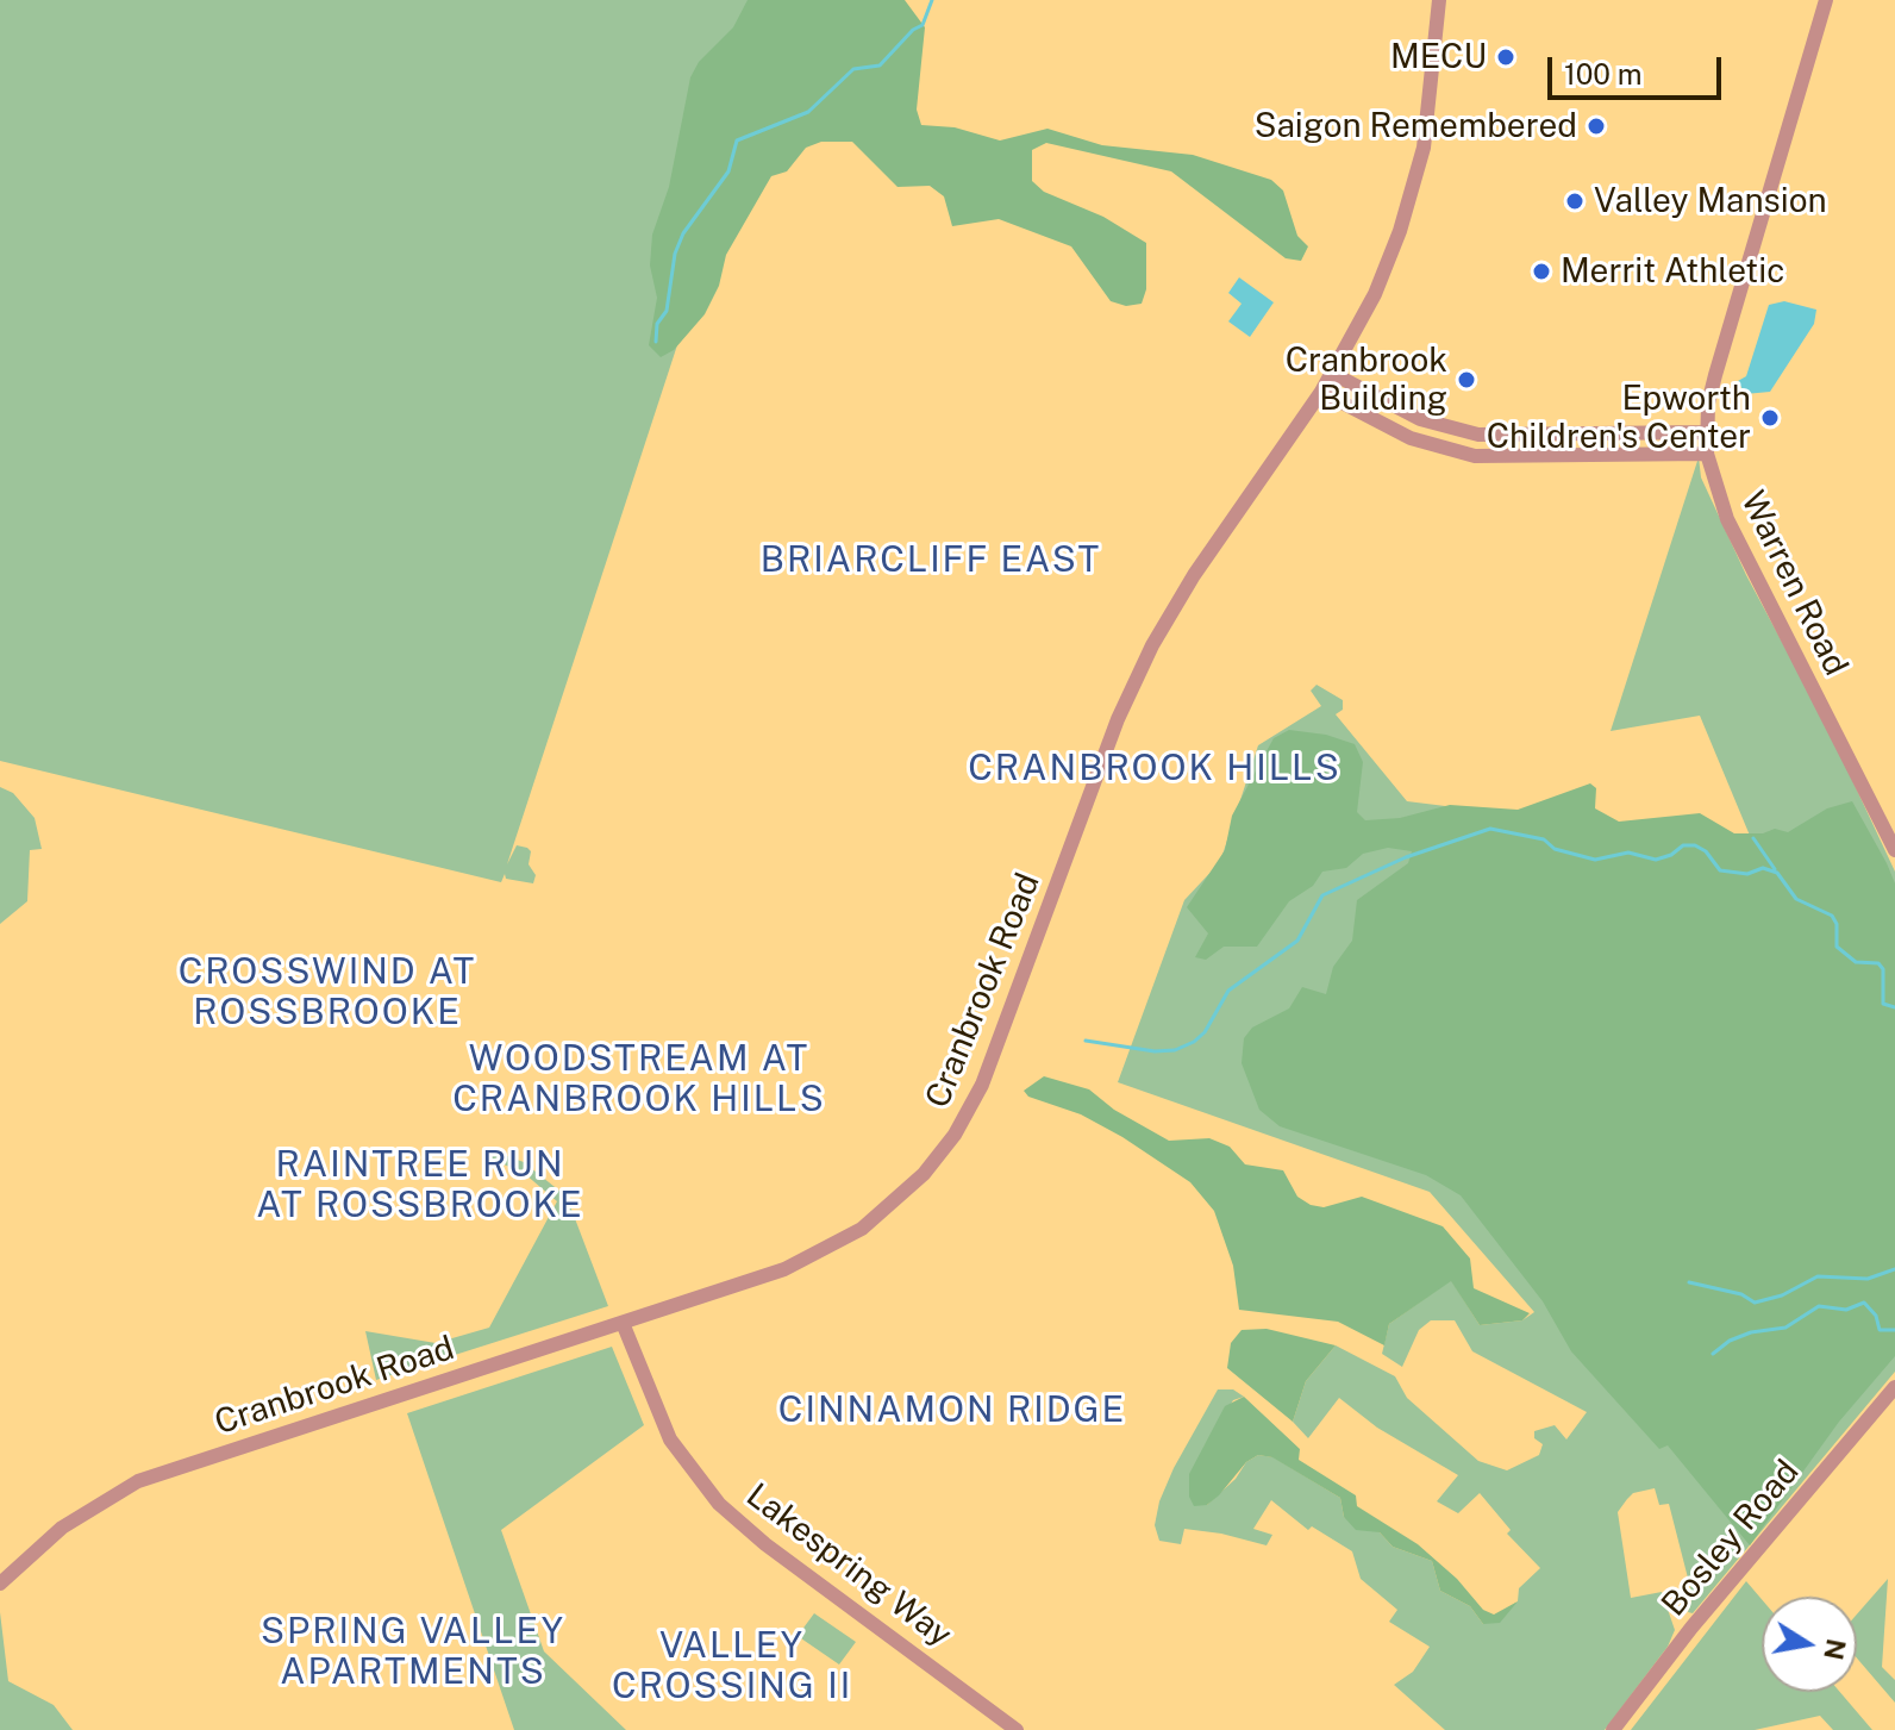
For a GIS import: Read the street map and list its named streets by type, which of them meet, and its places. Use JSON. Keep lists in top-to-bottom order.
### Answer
{
  "streets": {
    "street": [
      "Warren Road",
      "Cranbrook Road",
      "Bosley Road",
      "Lakespring Way"
    ]
  },
  "crossings": [
    ["Cranbrook Road", "Lakespring Way"]
  ],
  "districts": [
    "BRIARCLIFF EAST",
    "CRANBROOK HILLS",
    "CROSSWIND AT ROSSBROOKE",
    "WOODSTREAM AT CRANBROOK HILLS",
    "RAINTREE RUN AT ROSSBROOKE",
    "CINNAMON RIDGE",
    "SPRING VALLEY APARTMENTS",
    "VALLEY CROSSING II"
  ],
  "places": [
    "MECU",
    "Saigon Remembered",
    "Valley Mansion",
    "Merrit Athletic",
    "Cranbrook Building",
    "Epworth Children's Center"
  ],
  "scale_bar": "100 m",
  "north": "right"
}
